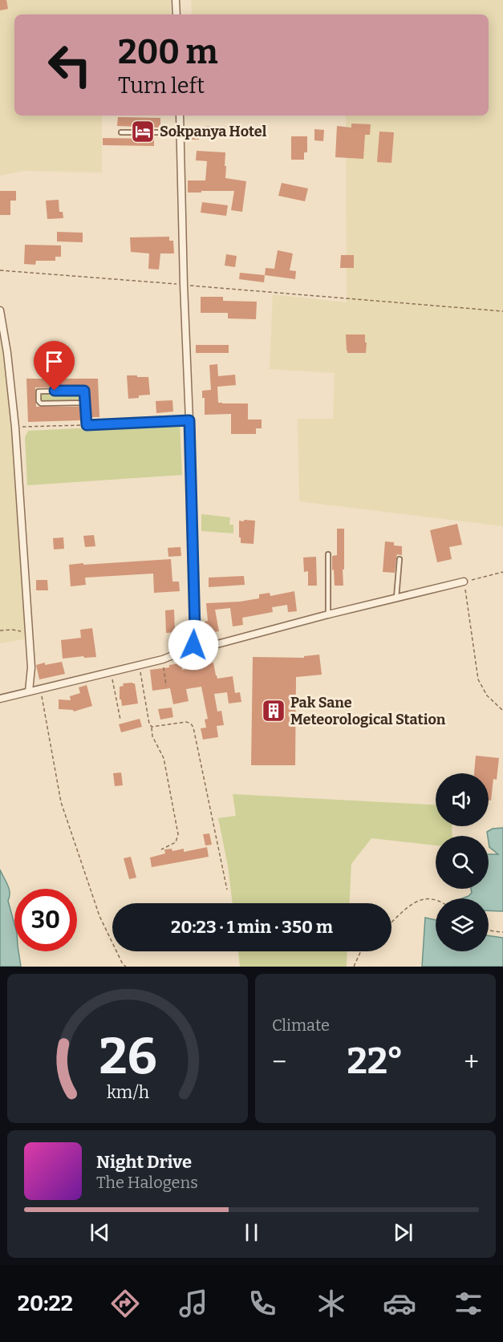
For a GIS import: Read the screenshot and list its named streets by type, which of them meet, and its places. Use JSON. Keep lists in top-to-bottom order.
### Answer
{
  "places": {
    "hotel": ["Sokpanya Hotel"],
    "building": ["Pak Sane Meteorological Station"]
  },
  "page": {
    "turn": ["200 m", "Turn left"],
    "limit": "30",
    "trip": "20:23 · 1 min · 350 m",
    "tile": "Climate",
    "heat": ["−", "22°", "+"],
    "song": ["Night Drive", "The Halogens"],
    "tabs": "20:22",
    "gauge": ["26", "km/h"]
  }
}
